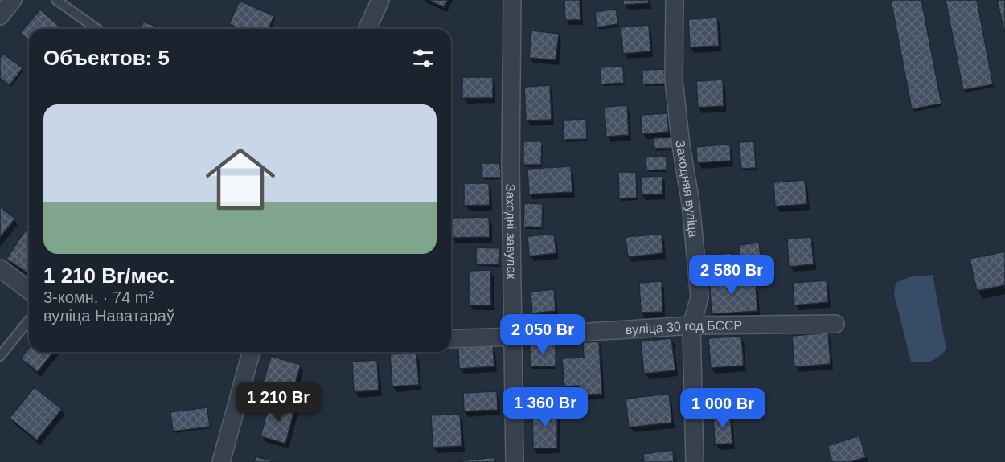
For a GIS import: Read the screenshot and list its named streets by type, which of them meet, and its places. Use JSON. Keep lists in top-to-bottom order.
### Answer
{
  "streets": {
    "street": ["Заходняя вуліца", "Заходні завулак", "вуліца 30 год БССР"]
  },
  "crossings": [
    ["Заходняя вуліца", "вуліца 30 год БССР"],
    ["Заходні завулак", "вуліца 30 год БССР"]
  ],
  "page": {
    "heading": "Объектов: 5",
    "list": [
      {
        "name": "1 210 Br/мес.",
        "note": "3-комн. · 74 m² · вуліца Наватараў"
      }
    ],
    "price": [
      "2 580 Br",
      "2 050 Br",
      "1 210 Br",
      "1 360 Br",
      "1 000 Br"
    ]
  }
}
